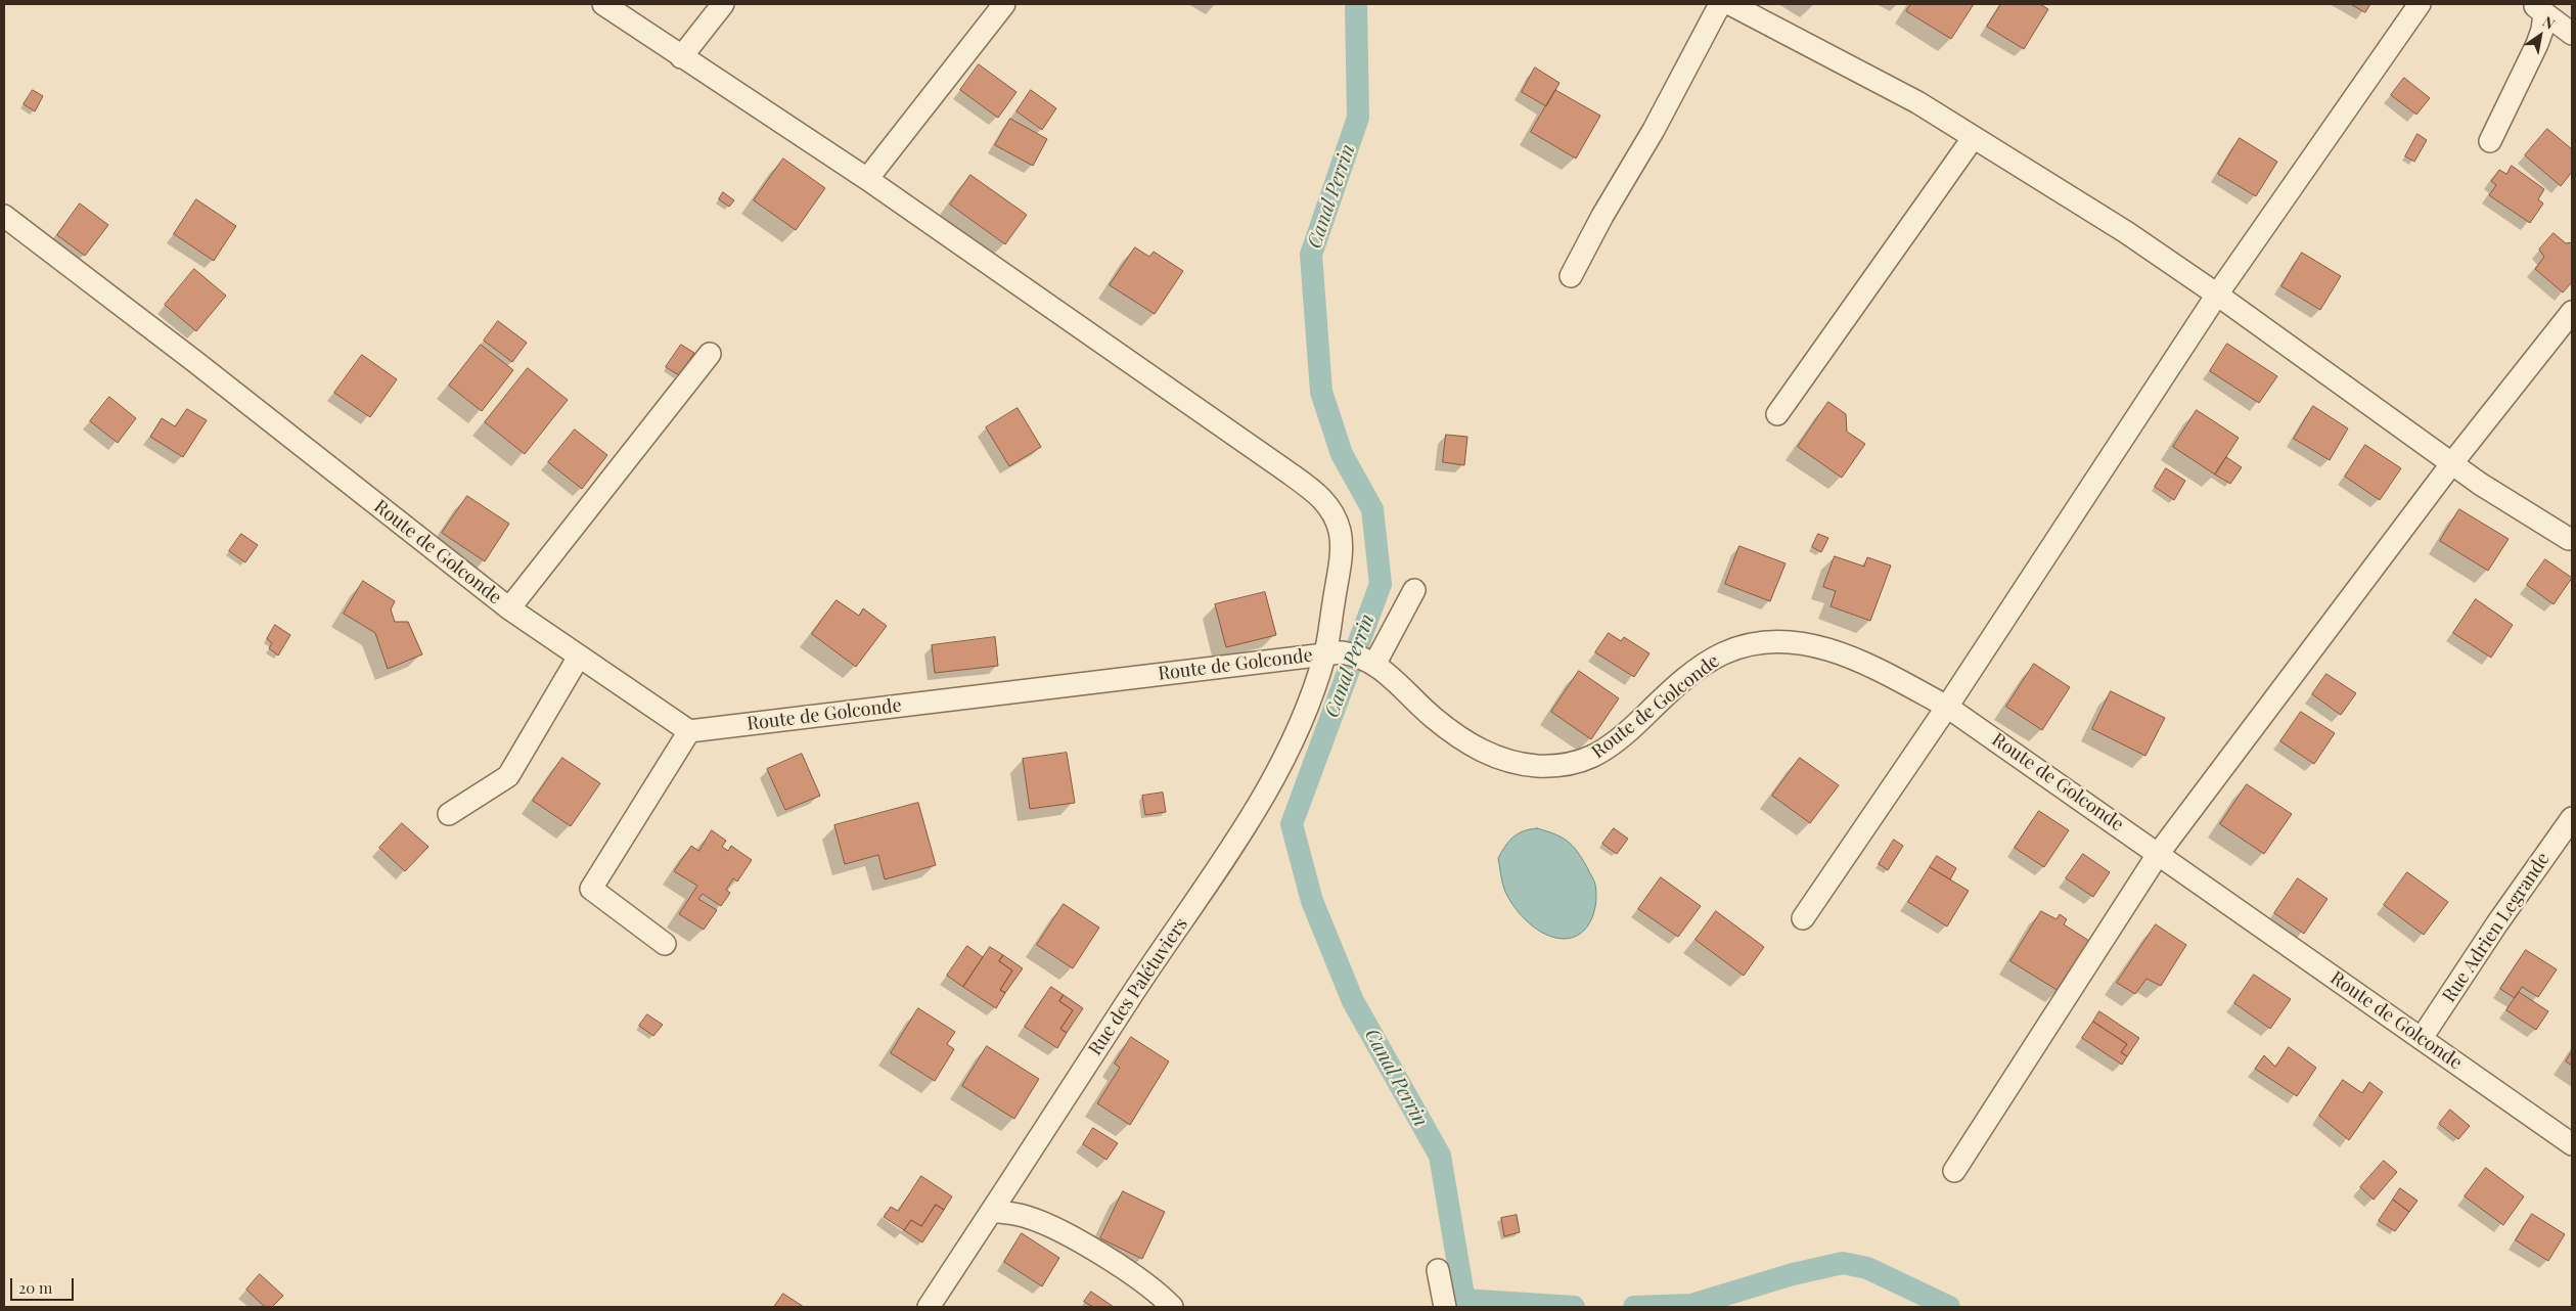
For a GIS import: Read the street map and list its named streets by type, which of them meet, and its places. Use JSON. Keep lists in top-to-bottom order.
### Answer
{
  "streets": {
    "street": ["Route de Golconde", "Rue Adrien Legrande", "Rue des Palétuviers"]
  },
  "crossings": [
    ["Route de Golconde", "Rue Adrien Legrande"],
    ["Route de Golconde", "Rue des Palétuviers"]
  ],
  "water": ["Canal Perrin"],
  "scale_bar": "20 m",
  "north": "top right"
}
